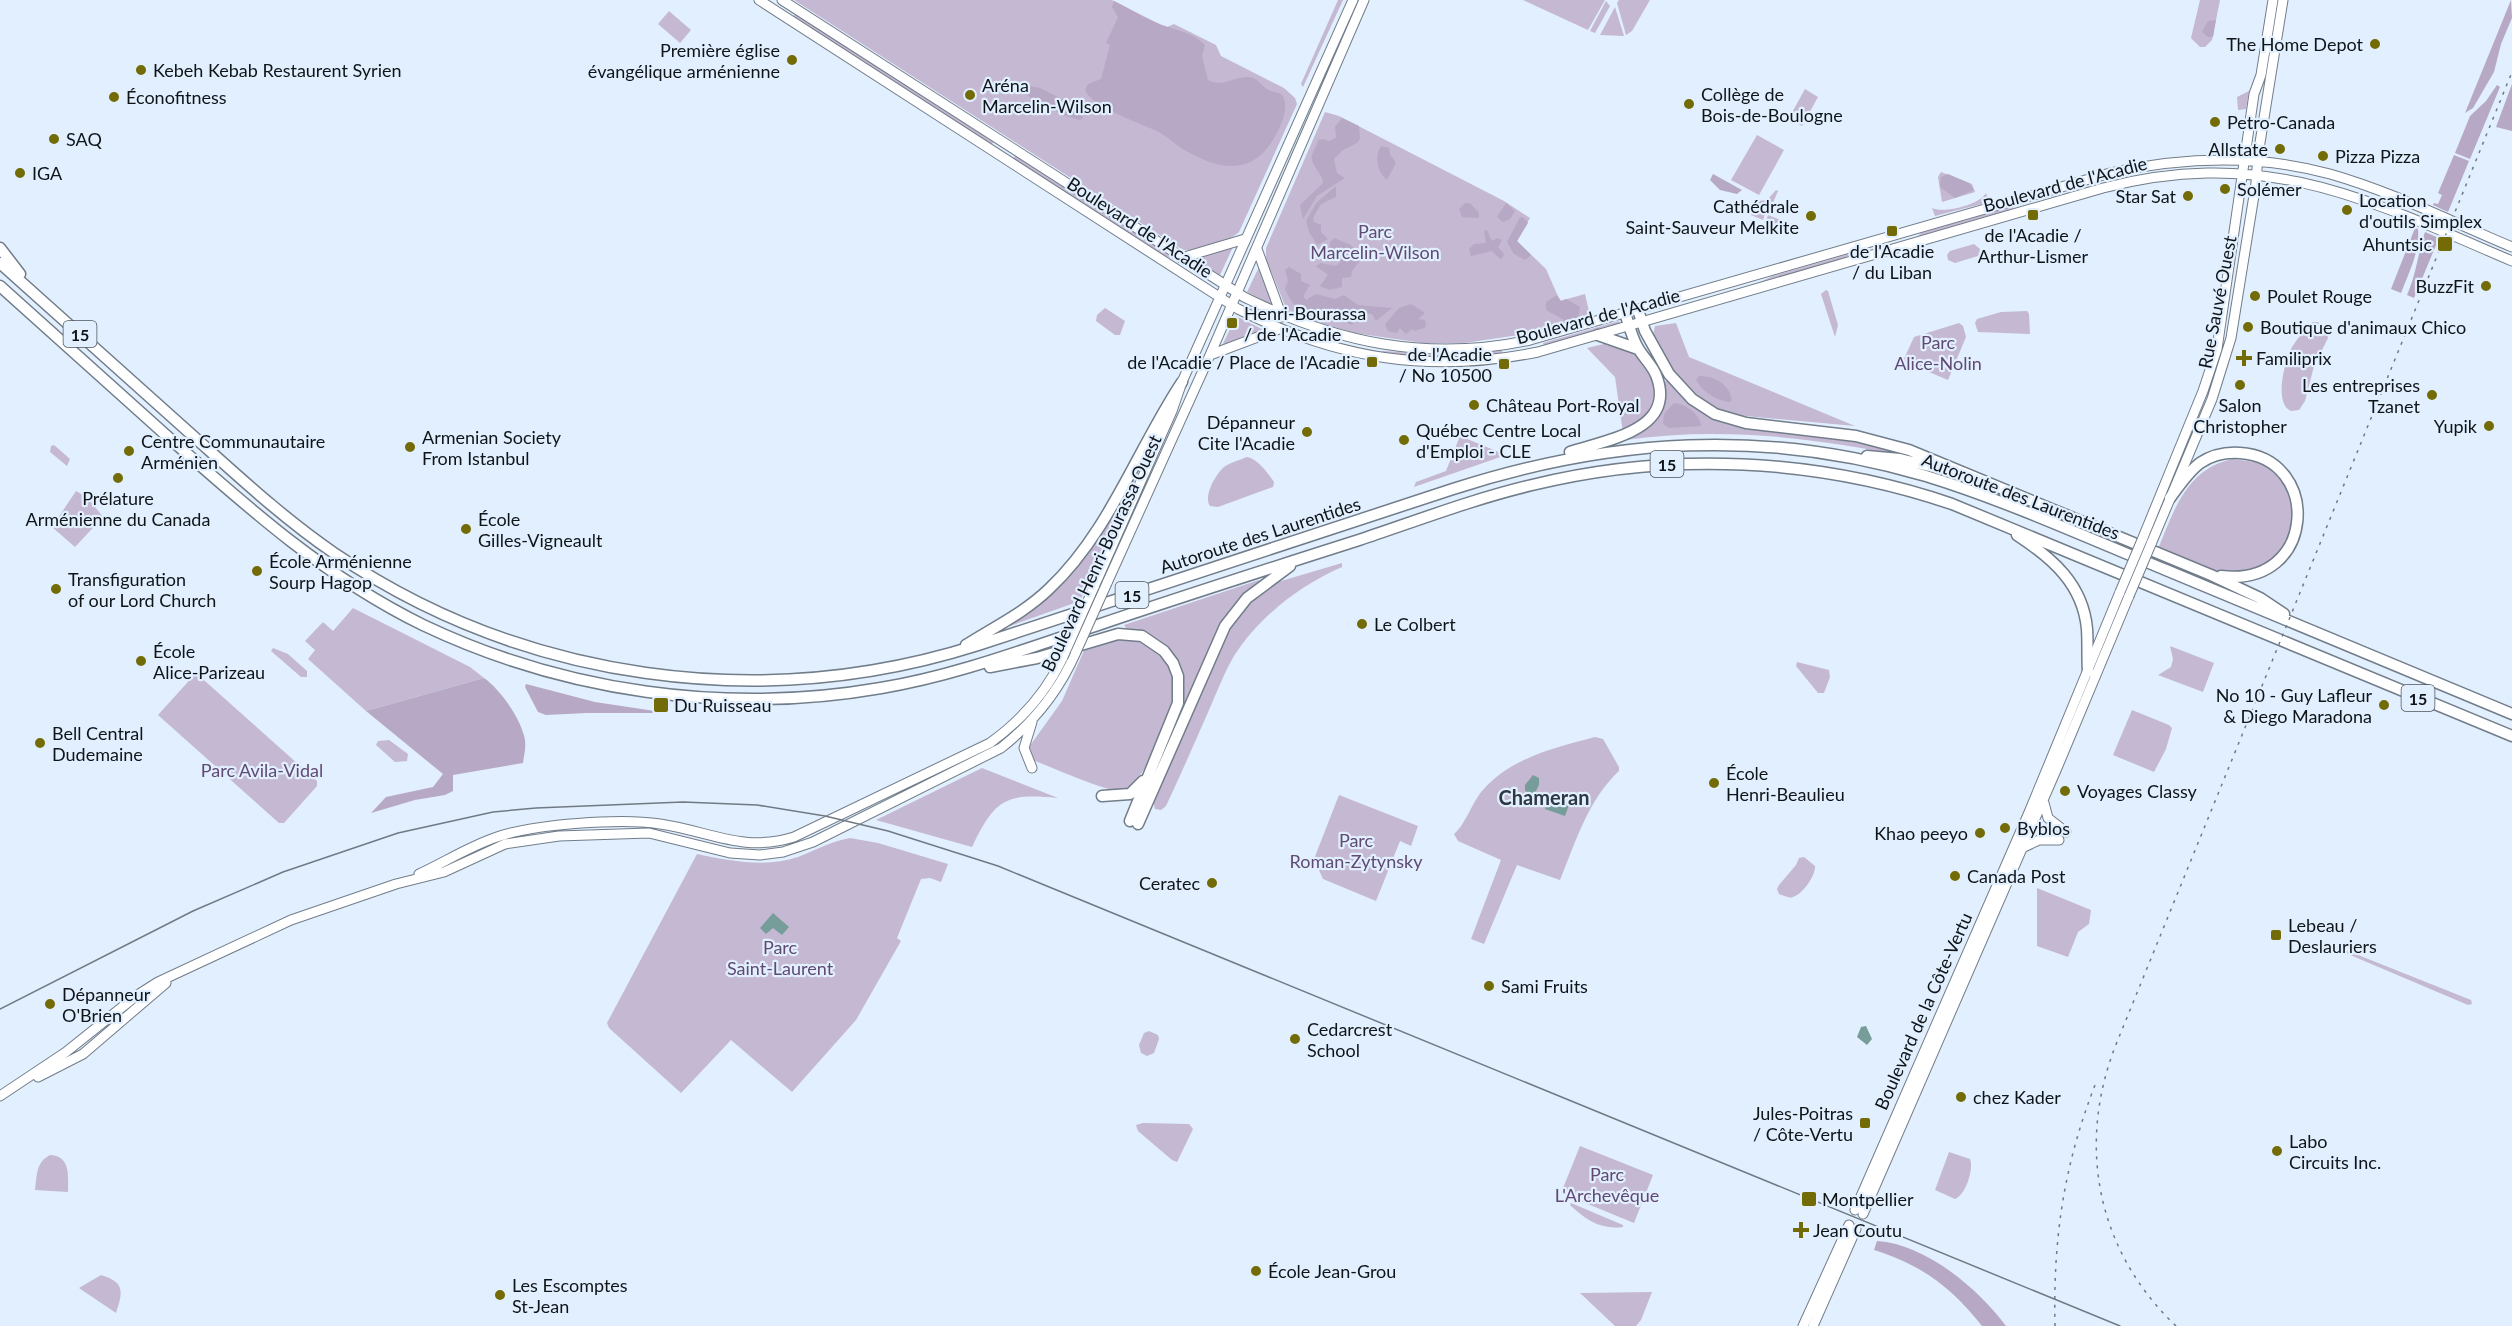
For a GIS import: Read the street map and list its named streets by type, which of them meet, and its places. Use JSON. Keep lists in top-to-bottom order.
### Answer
{
  "streets": {
    "highway": ["15", "Autoroute des Laurentides"],
    "main road": [
      "Boulevard de l'Acadie",
      "Rue Sauvé Ouest",
      "Boulevard Henri-Bourassa Ouest",
      "Boulevard de la Côte-Vertu"
    ]
  },
  "crossings": [
    ["Boulevard de l'Acadie", "Rue Sauvé Ouest"],
    ["Boulevard de l'Acadie", "Boulevard Henri-Bourassa Ouest"],
    ["Rue Sauvé Ouest", "Boulevard de la Côte-Vertu"]
  ],
  "districts": ["Chameran"],
  "parks": [
    "Parc Marcelin-Wilson",
    "Parc Alice-Nolin",
    "Parc Avila-Vidal",
    "Parc Roman-Zytynsky",
    "Parc Saint-Laurent",
    "Parc L'Archevêque"
  ],
  "places": {
    "other": [
      "The Home Depot",
      "Première église évangélique arménienne",
      "Kebeh Kebab Restaurent Syrien",
      "Aréna Marcelin-Wilson",
      "Éconofitness",
      "Collège de Bois-de-Boulogne",
      "Petro-Canada",
      "SAQ",
      "Allstate",
      "Pizza Pizza",
      "IGA",
      "Solémer",
      "Star Sat",
      "Location d'outils Simplex",
      "Cathédrale Saint-Sauveur Melkite",
      "BuzzFit",
      "Poulet Rouge",
      "Boutique d'animaux Chico",
      "Salon Christopher",
      "Les entreprises Tzanet",
      "Château Port-Royal",
      "Yupik",
      "Dépanneur Cite l'Acadie",
      "Québec Centre Local d'Emploi - CLE",
      "Armenian Society From Istanbul",
      "Centre Communautaire Arménien",
      "Prélature Arménienne du Canada",
      "École Gilles-Vigneault",
      "École Arménienne Sourp Hagop",
      "Transfiguration of our Lord Church",
      "Le Colbert",
      "École Alice-Parizeau",
      "No 10 - Guy Lafleur & Diego Maradona",
      "Bell Central Dudemaine",
      "École Henri-Beaulieu",
      "Voyages Classy",
      "Byblos",
      "Khao peeyo",
      "Canada Post",
      "Ceratec",
      "Sami Fruits",
      "Dépanneur O'Brien",
      "Cedarcrest School",
      "chez Kader",
      "Labo Circuits Inc.",
      "École Jean-Grou",
      "Les Escomptes St-Jean"
    ],
    "transit": [
      "de l'Acadie / Arthur-Lismer",
      "de l'Acadie / du Liban",
      "Ahuntsic",
      "Henri-Bourassa / de l'Acadie",
      "de l'Acadie / Place de l'Acadie",
      "de l'Acadie / No 10500",
      "Du Ruisseau",
      "Lebeau / Deslauriers",
      "Jules-Poitras / Côte-Vertu",
      "Montpellier"
    ],
    "health": ["Familiprix", "Jean Coutu"]
  }
}
